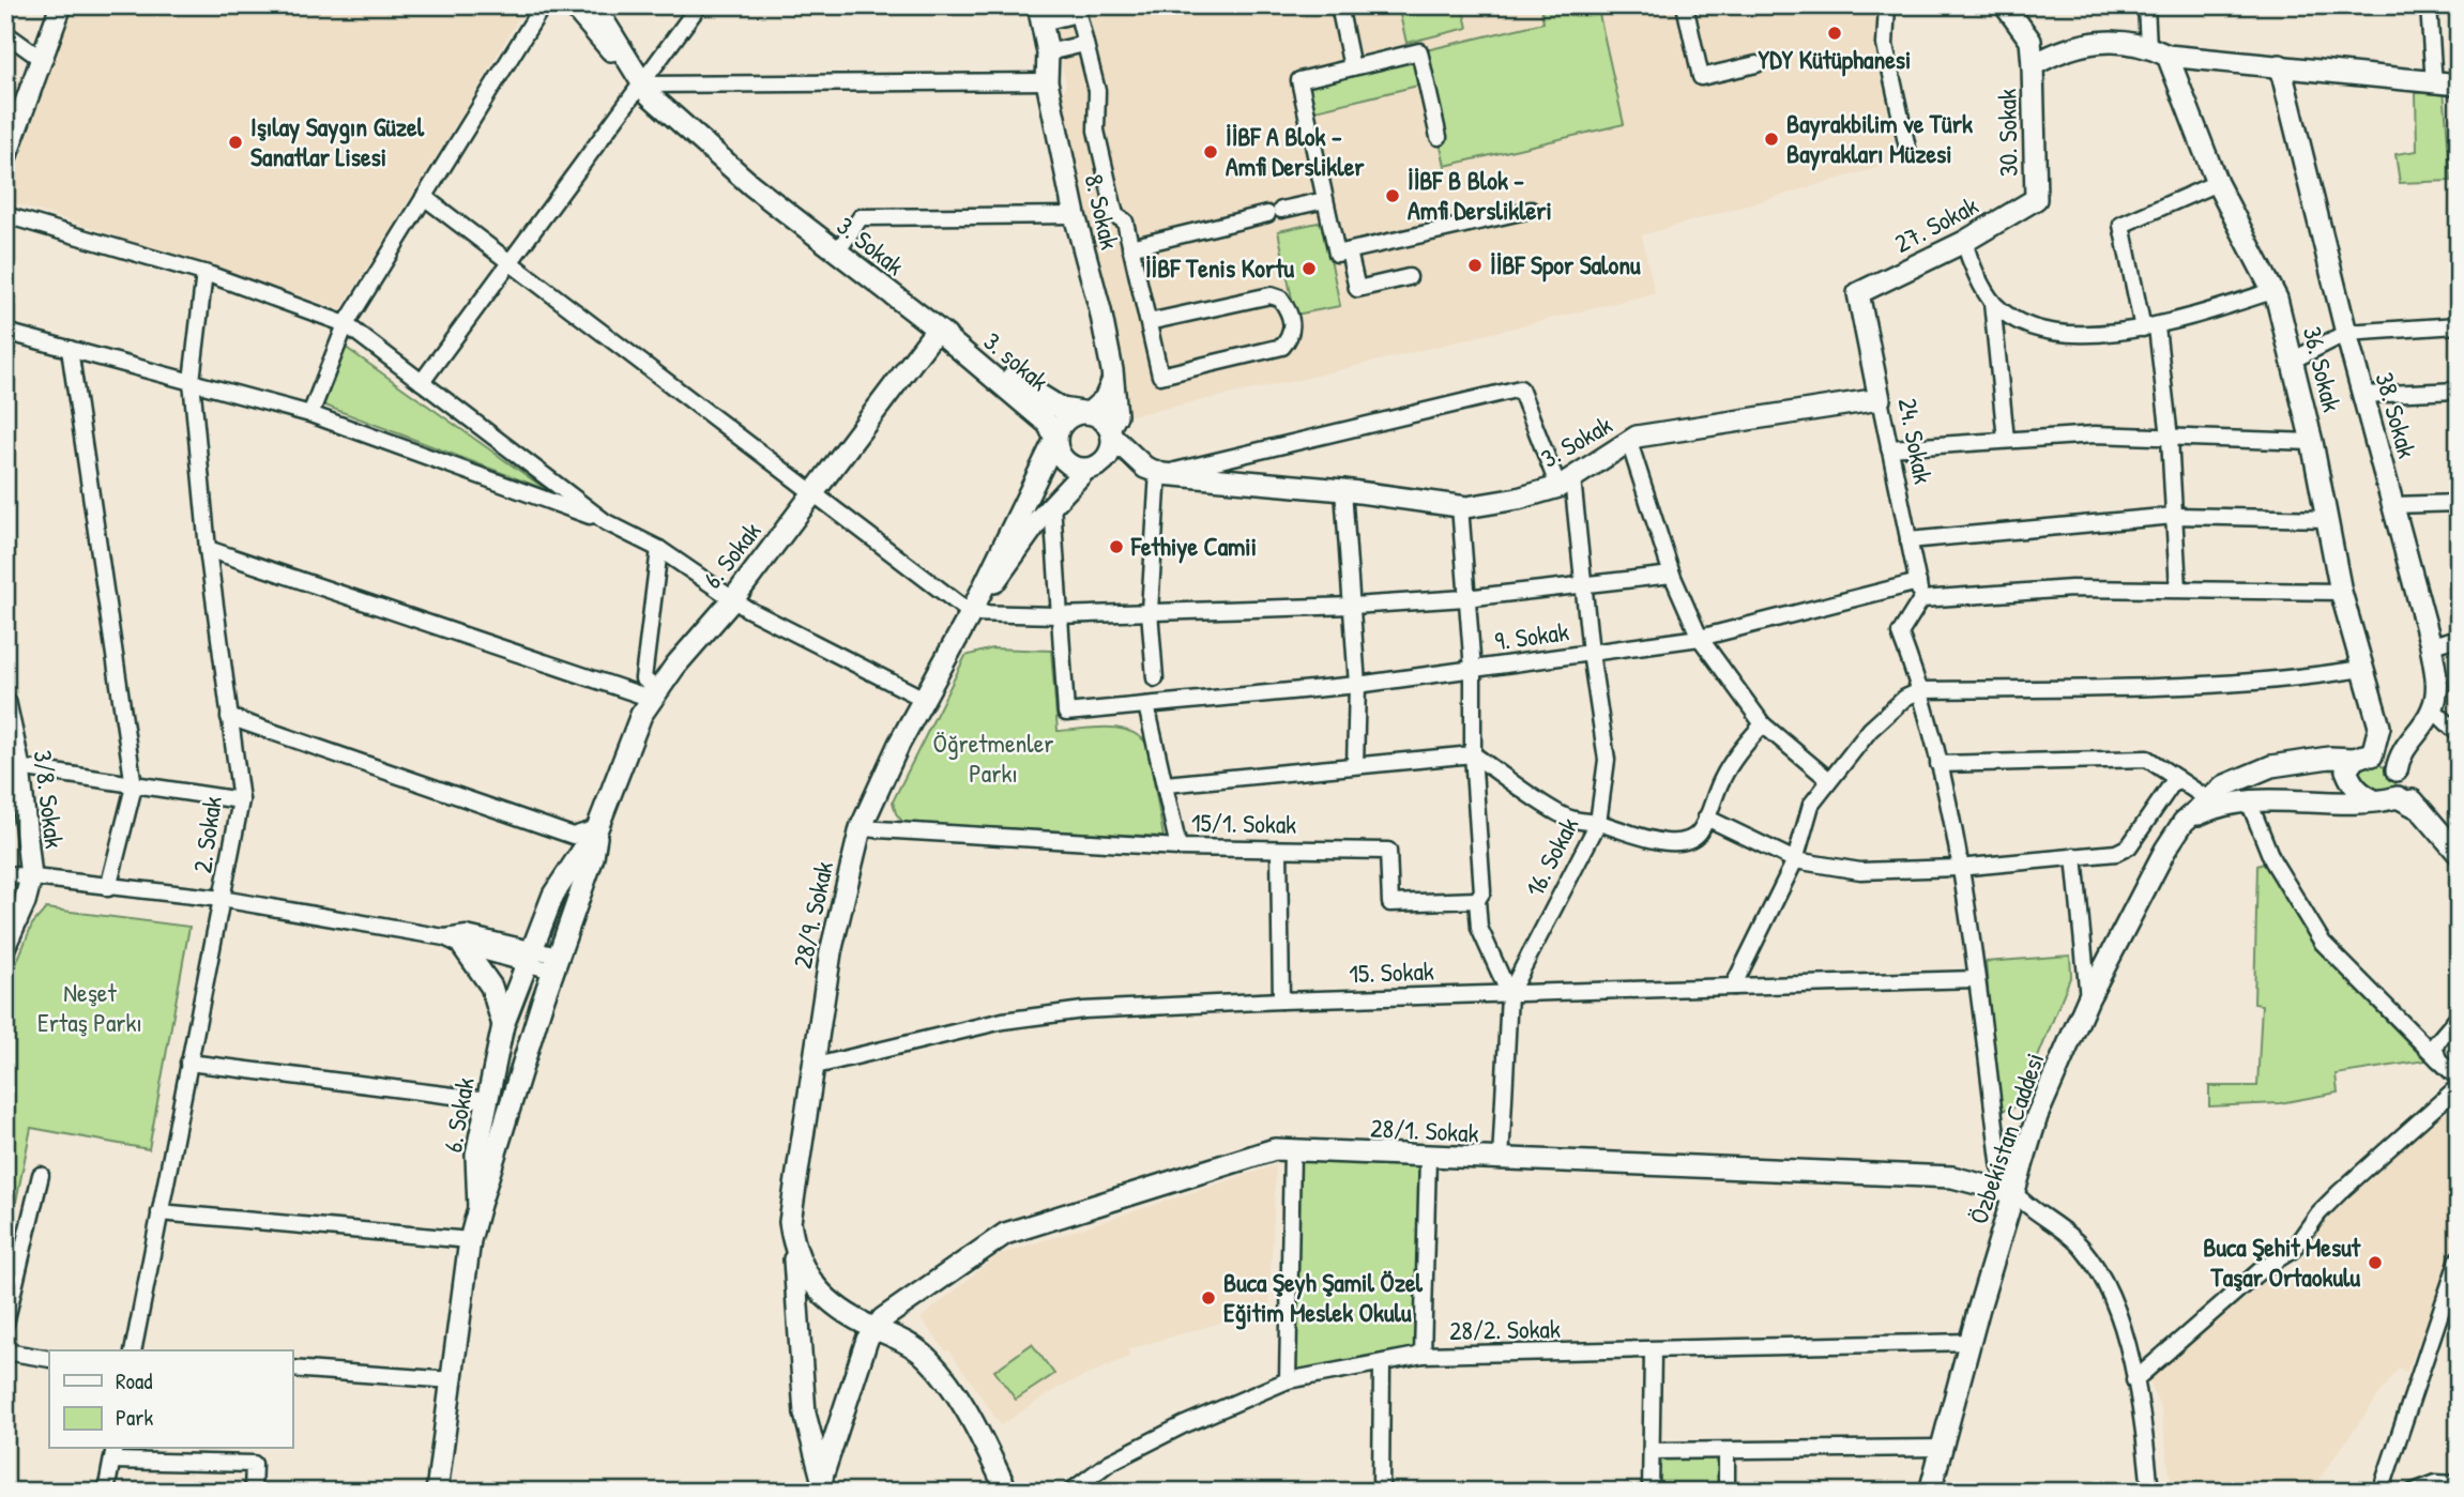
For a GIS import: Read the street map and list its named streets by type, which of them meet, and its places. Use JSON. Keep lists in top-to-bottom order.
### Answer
{
  "streets": {
    "main road": [
      "30. Sokak",
      "8. Sokak",
      "27. Sokak",
      "3. Sokak",
      "3. sokak",
      "36. Sokak",
      "38. Sokak",
      "24. Sokak",
      "6. Sokak",
      "3/8. Sokak",
      "28/9. Sokak",
      "28/1. Sokak",
      "Özbekistan Caddesi"
    ],
    "street": [
      "9. Sokak",
      "15/1. Sokak",
      "2. Sokak",
      "16. Sokak",
      "15. Sokak",
      "28/2. Sokak"
    ]
  },
  "crossings": [
    ["30. Sokak", "27. Sokak"],
    ["8. Sokak", "3. Sokak"],
    ["8. Sokak", "3. sokak"],
    ["8. Sokak", "28/9. Sokak"],
    ["27. Sokak", "24. Sokak"],
    ["3. Sokak", "3. sokak"],
    ["3. Sokak", "24. Sokak"],
    ["3. Sokak", "6. Sokak"],
    ["3. Sokak", "16. Sokak"],
    ["3. Sokak", "28/9. Sokak"],
    ["3. sokak", "6. Sokak"],
    ["3. sokak", "28/9. Sokak"],
    ["36. Sokak", "Özbekistan Caddesi"],
    ["24. Sokak", "9. Sokak"],
    ["9. Sokak", "16. Sokak"],
    ["9. Sokak", "28/9. Sokak"],
    ["15/1. Sokak", "28/9. Sokak"],
    ["16. Sokak", "15. Sokak"],
    ["16. Sokak", "28/1. Sokak"],
    ["28/9. Sokak", "15. Sokak"],
    ["28/9. Sokak", "28/1. Sokak"],
    ["28/1. Sokak", "Özbekistan Caddesi"],
    ["Özbekistan Caddesi", "28/2. Sokak"]
  ],
  "parks": ["Öğretmenler Parkı", "Neşet Ertaş Parkı"],
  "places": [
    "YDY Kütüphanesi",
    "Bayrakbilim ve Türk Bayrakları Müzesi",
    "Işılay Saygın Güzel Sanatlar Lisesi",
    "İİBF A Blok - Amfi Derslikler",
    "İİBF B Blok - Amfi Derslikleri",
    "İİBF Spor Salonu",
    "İİBF Tenis Kortu",
    "Fethiye Camii",
    "Buca Şehit Mesut Taşar Ortaokulu",
    "Buca Şeyh Şamil Özel Eğitim Meslek Okulu"
  ],
  "legend": ["Road", "Park"]
}
